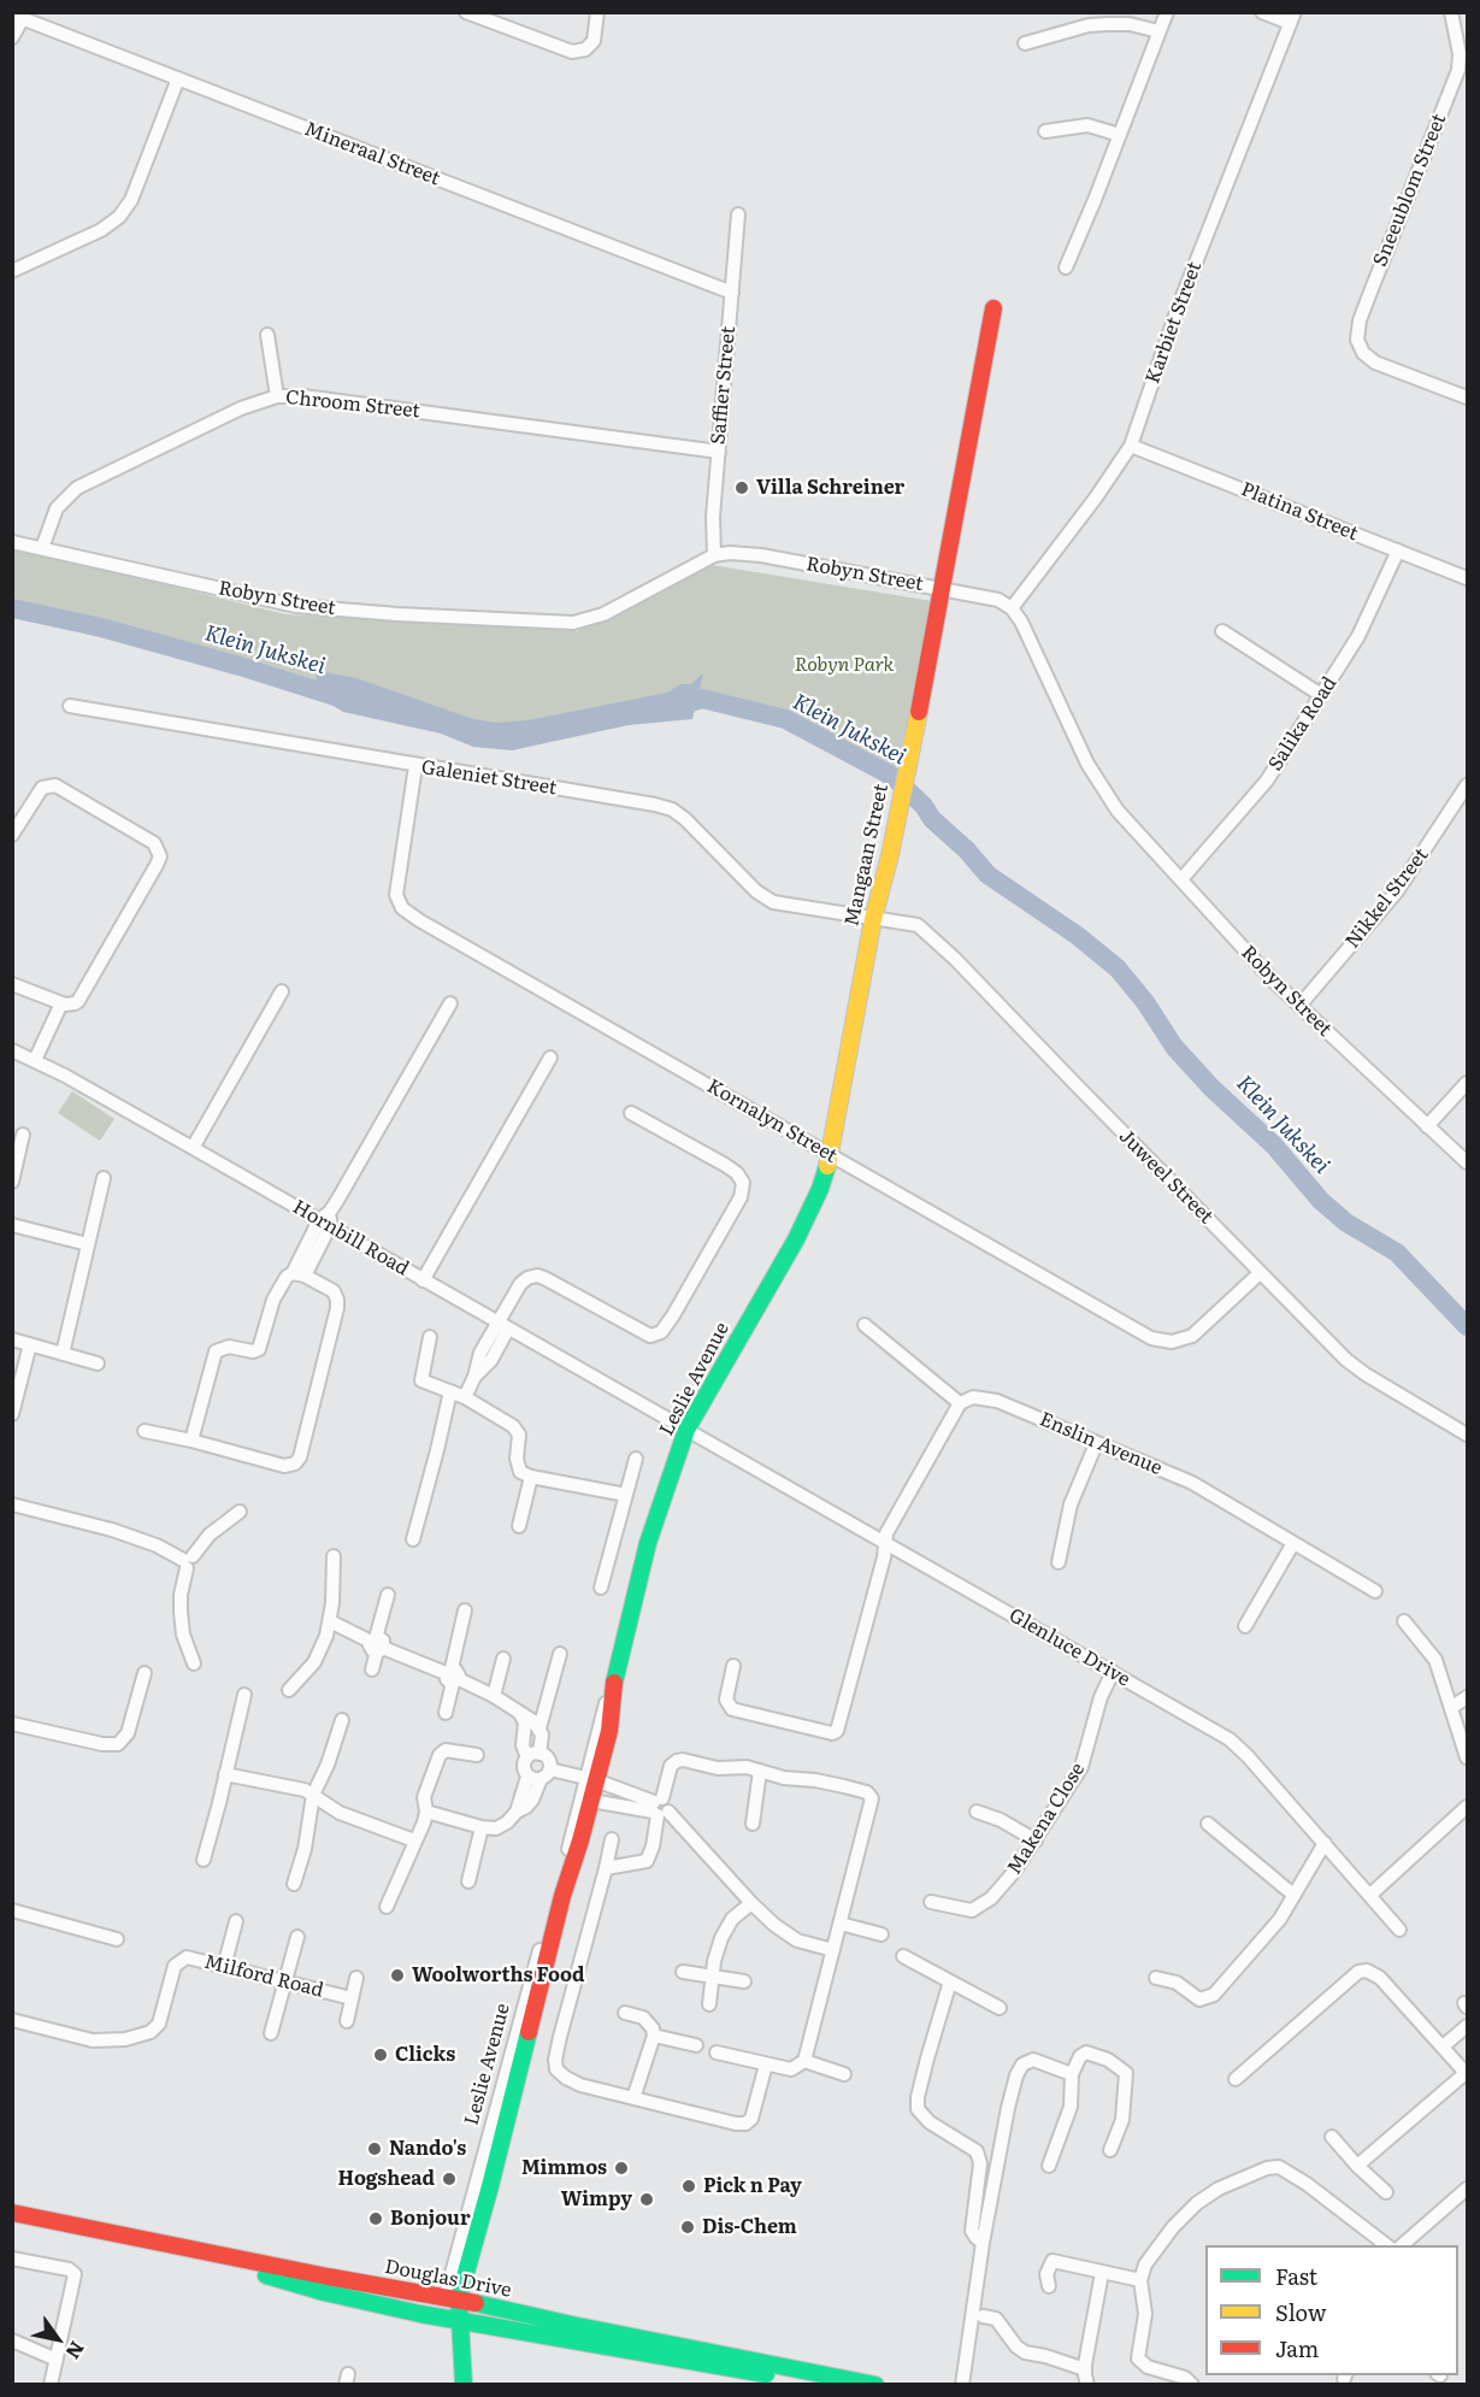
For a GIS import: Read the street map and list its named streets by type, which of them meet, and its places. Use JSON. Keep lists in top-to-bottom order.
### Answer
{
  "streets": {
    "street": [
      "Mineraal Street",
      "Sneeublom Street",
      "Karbiet Street",
      "Saffier Street",
      "Chroom Street",
      "Platina Street",
      "Robyn Street",
      "Salika Road",
      "Galeniet Street",
      "Mangaan Street",
      "Nikkel Street",
      "Kornalyn Street",
      "Juweel Street",
      "Hornbill Road",
      "Leslie Avenue",
      "Enslin Avenue",
      "Glenluce Drive",
      "Makena Close",
      "Milford Road",
      "Douglas Drive"
    ]
  },
  "crossings": [
    ["Mineraal Street", "Saffier Street"],
    ["Karbiet Street", "Platina Street"],
    ["Karbiet Street", "Robyn Street"],
    ["Saffier Street", "Chroom Street"],
    ["Saffier Street", "Robyn Street"],
    ["Chroom Street", "Robyn Street"],
    ["Platina Street", "Salika Road"],
    ["Robyn Street", "Salika Road"],
    ["Robyn Street", "Mangaan Street"],
    ["Robyn Street", "Nikkel Street"],
    ["Galeniet Street", "Mangaan Street"],
    ["Galeniet Street", "Kornalyn Street"],
    ["Galeniet Street", "Juweel Street"],
    ["Mangaan Street", "Kornalyn Street"],
    ["Mangaan Street", "Juweel Street"],
    ["Mangaan Street", "Leslie Avenue"],
    ["Kornalyn Street", "Juweel Street"],
    ["Kornalyn Street", "Leslie Avenue"],
    ["Hornbill Road", "Leslie Avenue"],
    ["Hornbill Road", "Glenluce Drive"],
    ["Leslie Avenue", "Glenluce Drive"],
    ["Leslie Avenue", "Douglas Drive"],
    ["Glenluce Drive", "Makena Close"]
  ],
  "water": ["Klein Jukskei"],
  "parks": ["Robyn Park"],
  "places": [
    "Villa Schreiner",
    "Woolworths Food",
    "Clicks",
    "Nando's",
    "Mimmos",
    "Hogshead",
    "Pick n Pay",
    "Wimpy",
    "Bonjour",
    "Dis-Chem"
  ],
  "legend": ["Fast", "Slow", "Jam"],
  "north": "bottom right"
}
